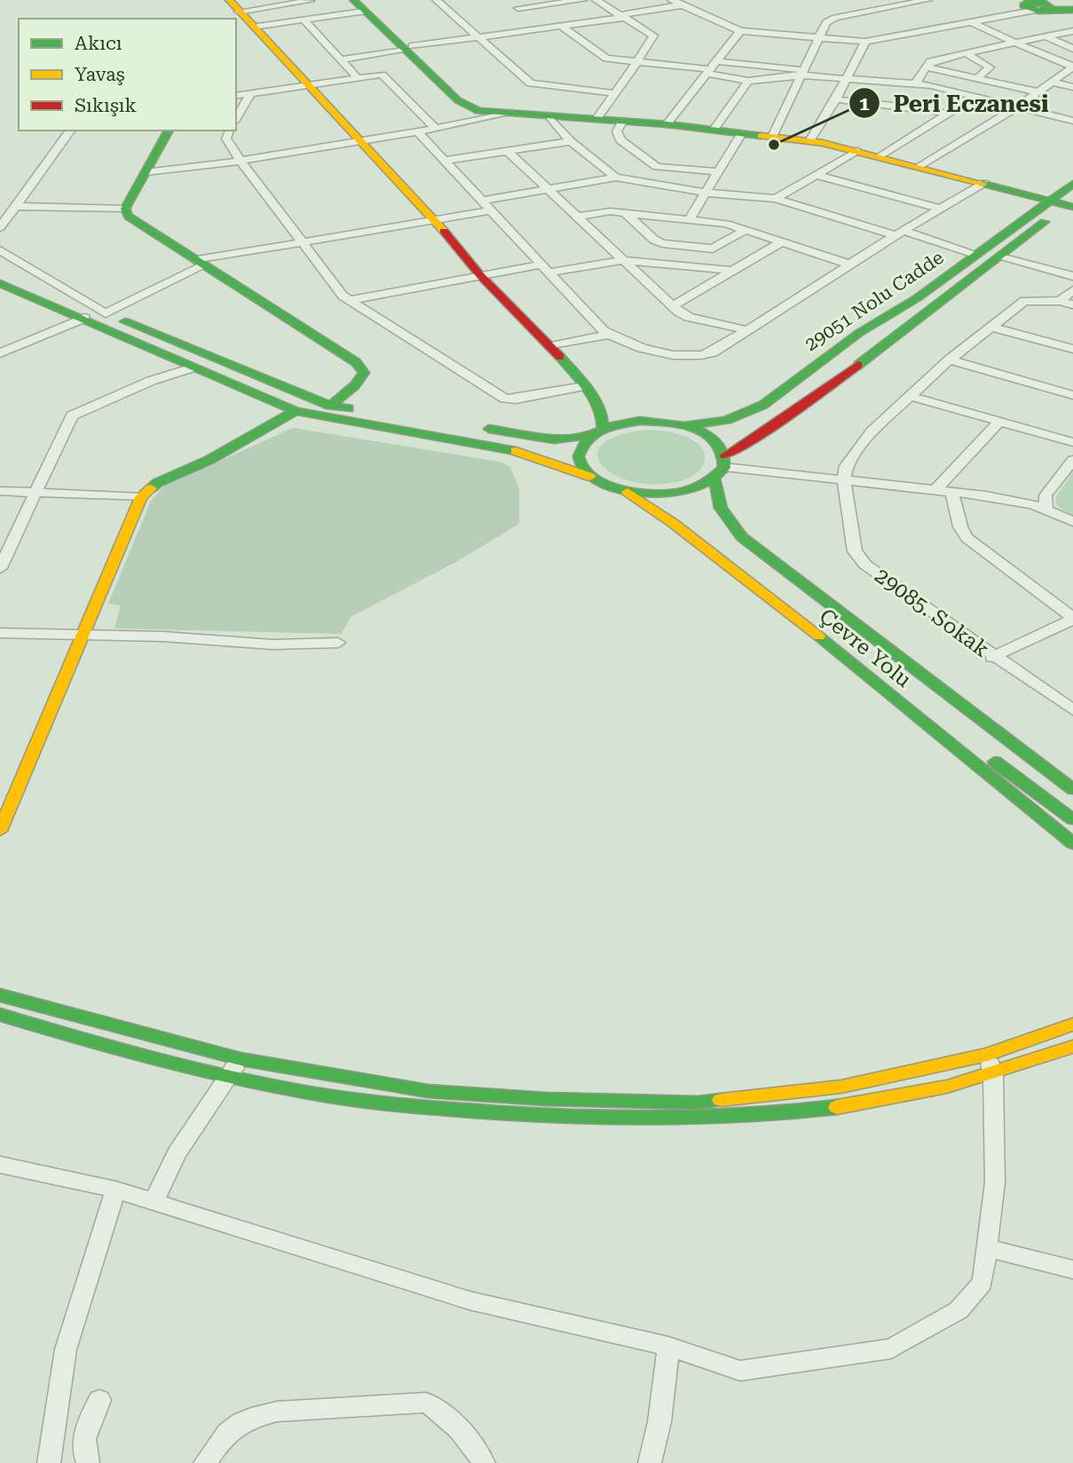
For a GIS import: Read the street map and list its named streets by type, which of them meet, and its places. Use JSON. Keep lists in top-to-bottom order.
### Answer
{
  "streets": {
    "street": ["29051 Nolu Cadde", "29085. Sokak", "Çevre Yolu"]
  },
  "crossings": [
    ["29051 Nolu Cadde", "Çevre Yolu"]
  ],
  "places": ["Peri Eczanesi"],
  "legend": ["Akıcı", "Yavaş", "Sıkışık"]
}
